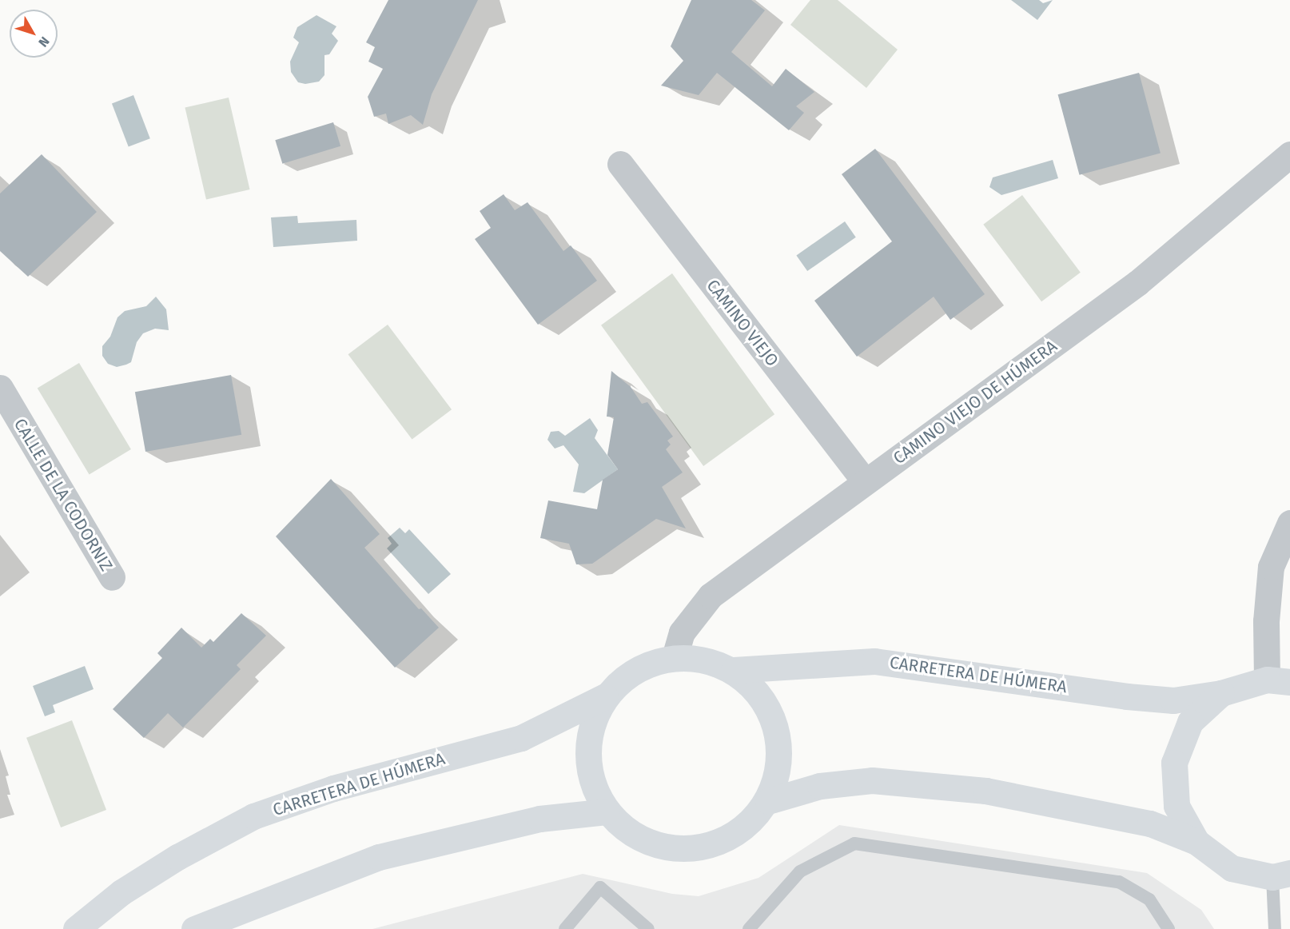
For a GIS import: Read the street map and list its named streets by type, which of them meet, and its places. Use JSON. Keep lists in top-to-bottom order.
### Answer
{
  "streets": {
    "street": [
      "CAMINO VIEJO",
      "CAMINO VIEJO DE HÚMERA",
      "CALLE DE LA CODORNIZ",
      "CARRETERA DE HÚMERA"
    ]
  },
  "crossings": [
    ["CAMINO VIEJO", "CAMINO VIEJO DE HÚMERA"]
  ],
  "north": "bottom right"
}
